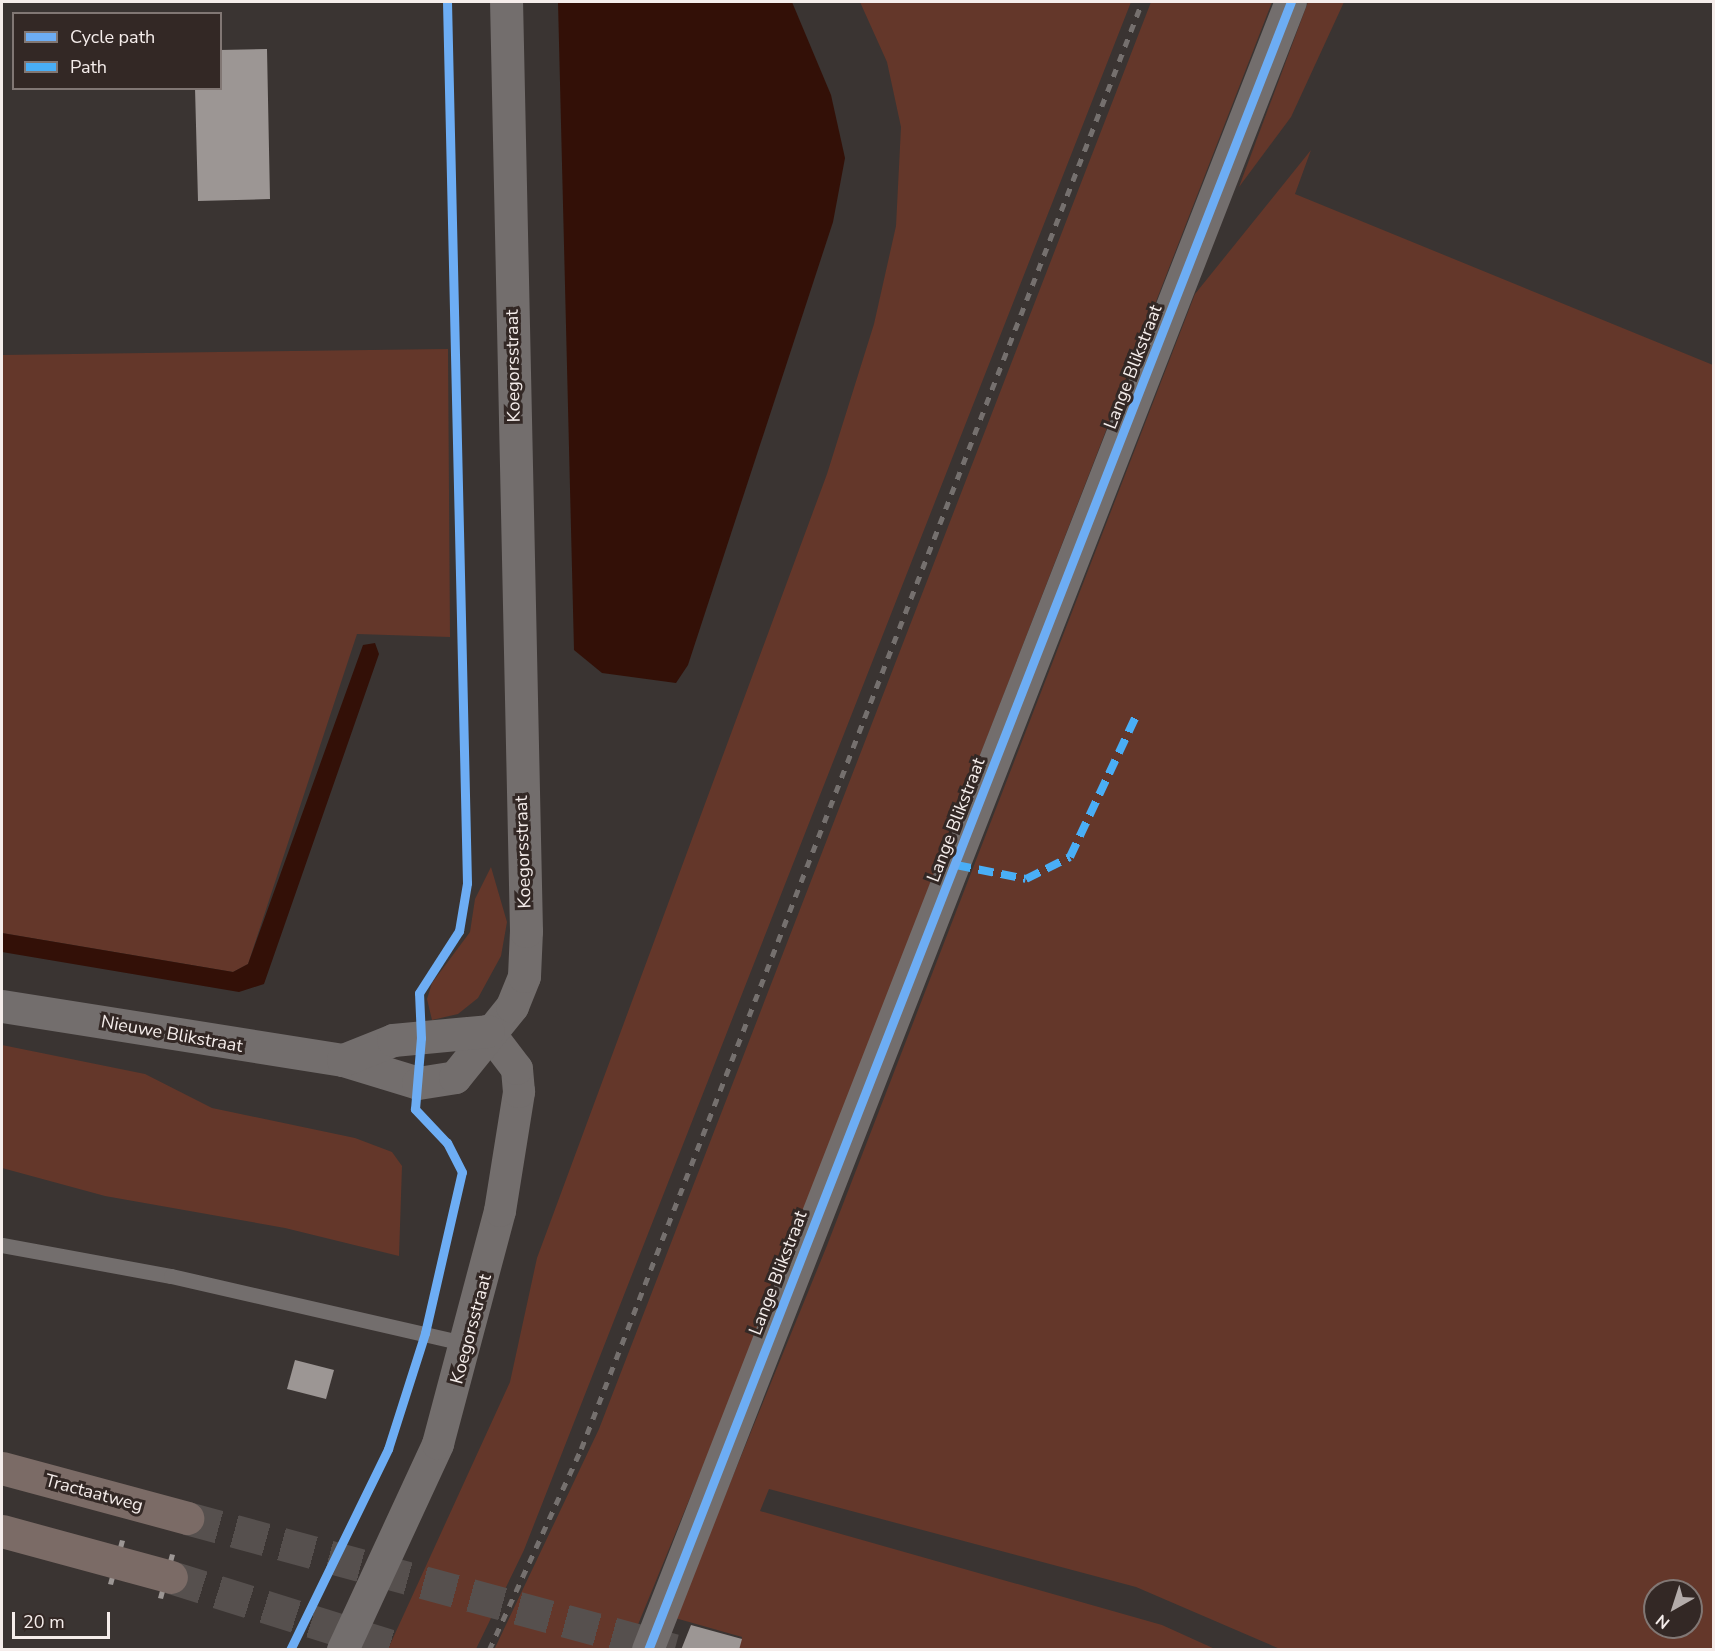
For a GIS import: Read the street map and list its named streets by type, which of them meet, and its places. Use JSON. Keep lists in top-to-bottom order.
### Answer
{
  "streets": {
    "highway": ["Tractaatweg"],
    "street": ["Koegorsstraat", "Lange Blikstraat", "Nieuwe Blikstraat"]
  },
  "crossings": [
    ["Koegorsstraat", "Nieuwe Blikstraat"]
  ],
  "legend": ["Cycle path", "Path"],
  "scale_bar": "20 m",
  "north": "bottom left"
}
